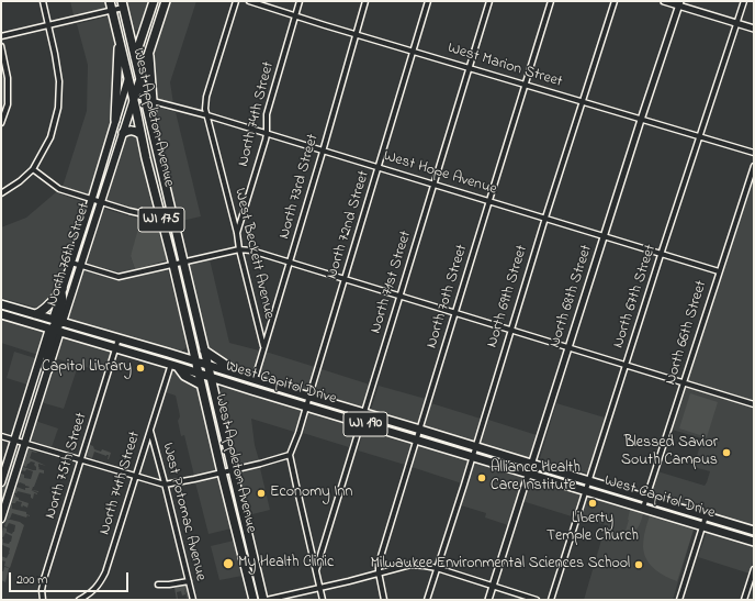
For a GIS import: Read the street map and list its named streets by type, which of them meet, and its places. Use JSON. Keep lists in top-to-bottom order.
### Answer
{
  "streets": {
    "main road": [
      "West Appleton Avenue",
      "WI 175",
      "North 76th Street",
      "West Capitol Drive",
      "WI 190"
    ],
    "street": [
      "West Marion Street",
      "North 74th Street",
      "West Hope Avenue",
      "North 73rd Street",
      "North 72nd Street",
      "West Beckett Avenue",
      "North 71st Street",
      "North 70th Street",
      "North 69th Street",
      "North 68th Street",
      "North 67th Street",
      "North 66th Street",
      "North 75th Street",
      "West Potomac Avenue"
    ]
  },
  "crossings": [
    ["West Marion Street", "North 74th Street"],
    ["West Marion Street", "North 73rd Street"],
    ["West Marion Street", "North 72nd Street"],
    ["West Marion Street", "North 71st Street"],
    ["West Marion Street", "North 70th Street"],
    ["West Marion Street", "North 69th Street"],
    ["West Marion Street", "North 68th Street"],
    ["West Marion Street", "North 67th Street"],
    ["North 74th Street", "West Hope Avenue"],
    ["North 74th Street", "West Beckett Avenue"],
    ["North 74th Street", "West Potomac Avenue"],
    ["West Appleton Avenue", "North 76th Street"],
    ["West Appleton Avenue", "West Capitol Drive"],
    ["West Hope Avenue", "North 73rd Street"],
    ["West Hope Avenue", "North 72nd Street"],
    ["West Hope Avenue", "West Beckett Avenue"],
    ["West Hope Avenue", "North 71st Street"],
    ["West Hope Avenue", "North 70th Street"],
    ["West Hope Avenue", "North 69th Street"],
    ["West Hope Avenue", "North 68th Street"],
    ["West Hope Avenue", "North 67th Street"],
    ["West Hope Avenue", "North 66th Street"],
    ["North 73rd Street", "West Beckett Avenue"],
    ["North 73rd Street", "West Capitol Drive"],
    ["North 72nd Street", "West Capitol Drive"],
    ["North 76th Street", "West Capitol Drive"],
    ["North 71st Street", "West Capitol Drive"],
    ["North 70th Street", "West Capitol Drive"],
    ["North 69th Street", "West Capitol Drive"],
    ["North 68th Street", "West Capitol Drive"],
    ["North 67th Street", "West Capitol Drive"],
    ["North 66th Street", "West Capitol Drive"],
    ["West Capitol Drive", "North 75th Street"]
  ],
  "places": [
    "Capitol Library",
    "Blessed Savior South Campus",
    "Alliance Health Care Institute",
    "Economy Inn",
    "Liberty Temple Church",
    "My Health Clinic",
    "Milwaukee Environmental Sciences School"
  ],
  "scale_bar": "200 m"
}
